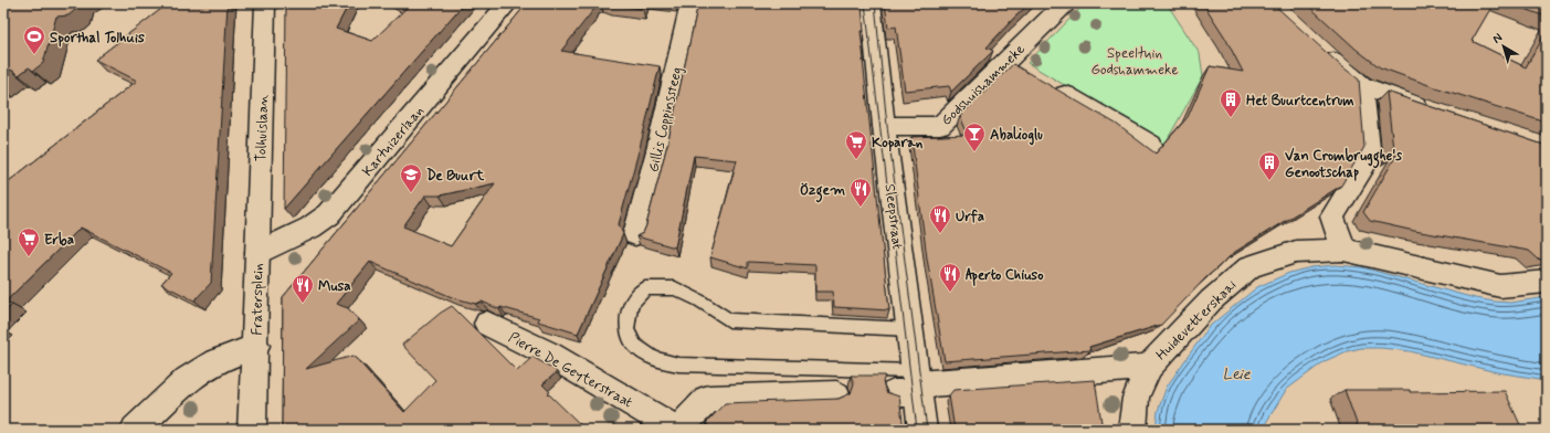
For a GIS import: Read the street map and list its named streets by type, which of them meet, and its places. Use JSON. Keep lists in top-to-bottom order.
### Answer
{
  "streets": {
    "street": [
      "Godshuishammeke",
      "Gillis Coppinssteeg",
      "Tolhuislaan",
      "Kartuizerlaan",
      "Sleepstraat",
      "Fratersplein",
      "Huidevetterskaai",
      "Pierre De Geyterstraat"
    ]
  },
  "crossings": [
    ["Godshuishammeke", "Sleepstraat"],
    ["Tolhuislaan", "Kartuizerlaan"],
    ["Tolhuislaan", "Fratersplein"],
    ["Kartuizerlaan", "Fratersplein"],
    ["Sleepstraat", "Huidevetterskaai"]
  ],
  "water": ["Leie"],
  "parks": ["Speeltuin Godshammeke"],
  "places": {
    "sports": ["Sporthal Tolhuis"],
    "building": ["Het Buurtcentrum", "Van Crombrugghe's Genootschap"],
    "bar": ["Abalioglu"],
    "supermarket": ["Koparan", "Erba"],
    "school or university": ["De Buurt"],
    "restaurant": [
      "Özgem",
      "Urfa",
      "Aperto Chiuso",
      "Musa"
    ]
  },
  "north": "top left"
}
